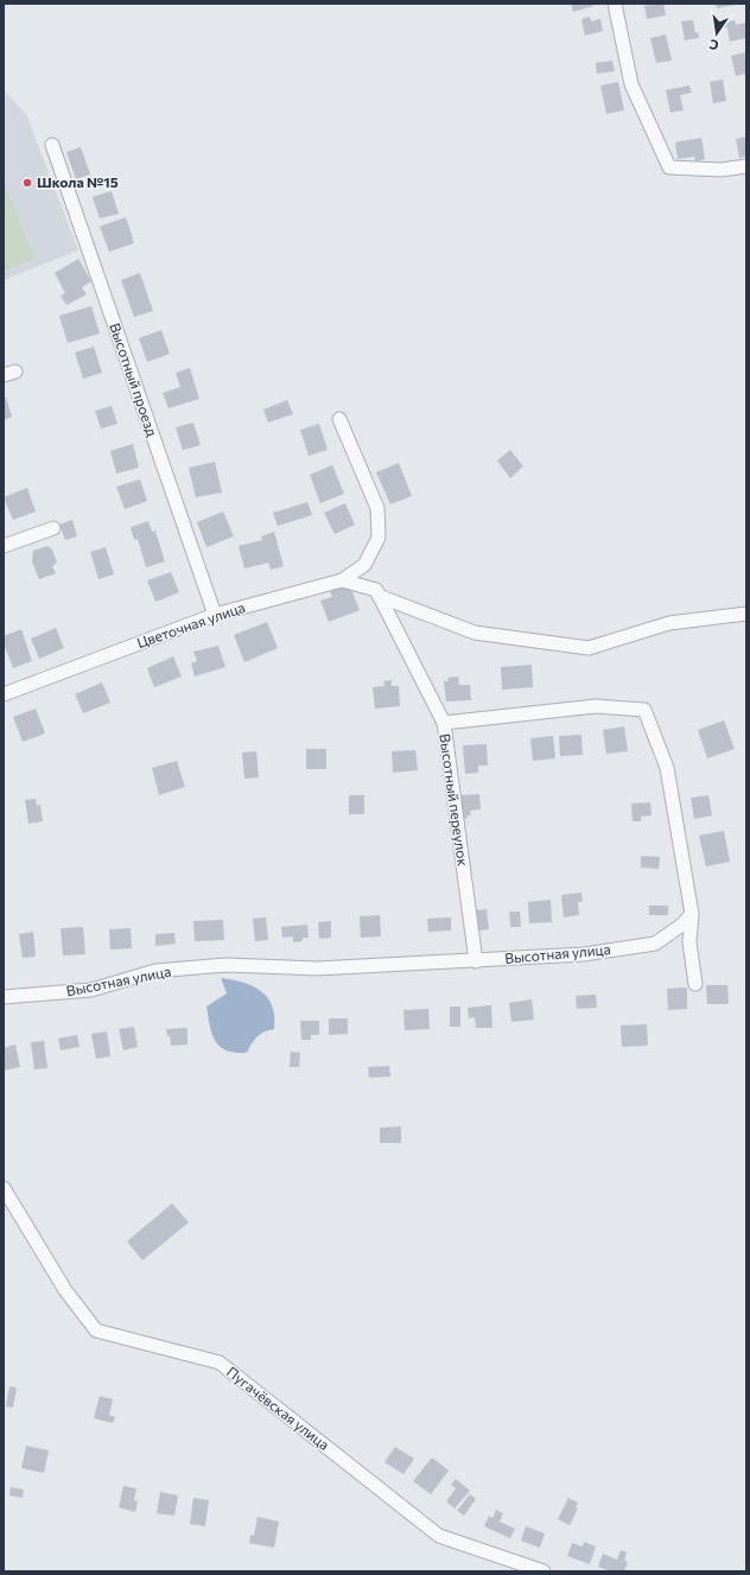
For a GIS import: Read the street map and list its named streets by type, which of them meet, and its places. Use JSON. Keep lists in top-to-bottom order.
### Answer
{
  "streets": {
    "street": [
      "Высотный проезд",
      "Цветочная улица",
      "Высотный переулок",
      "Высотная улица",
      "Пугачёвская улица"
    ]
  },
  "crossings": [
    ["Высотный проезд", "Цветочная улица"],
    ["Высотный переулок", "Высотная улица"]
  ],
  "places": ["Школа №15"],
  "north": "bottom"
}
